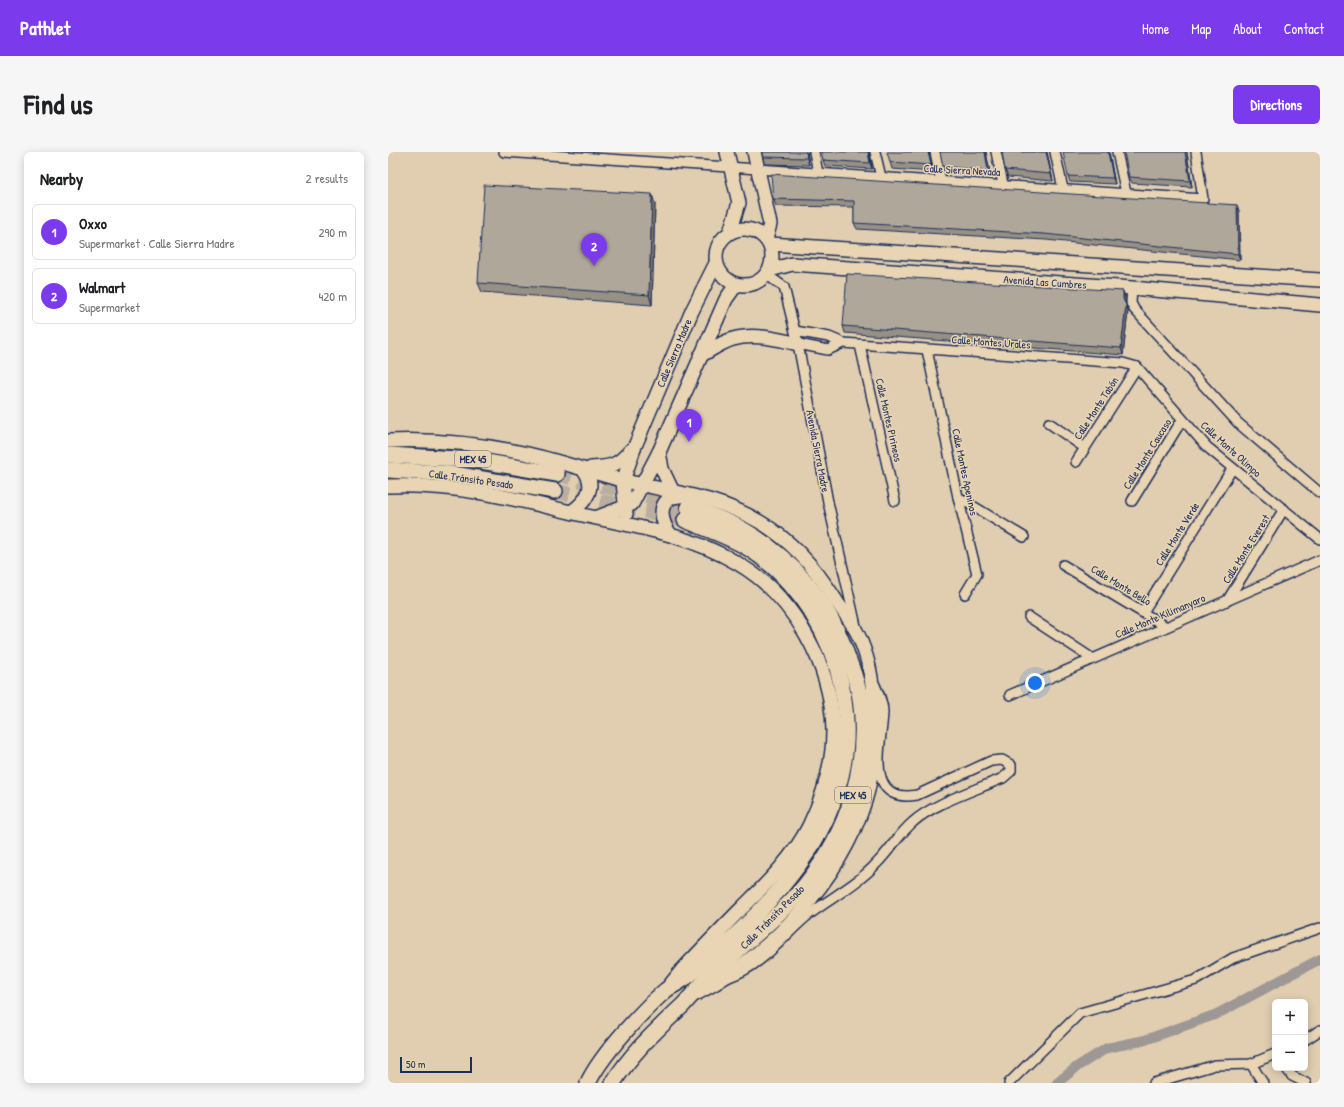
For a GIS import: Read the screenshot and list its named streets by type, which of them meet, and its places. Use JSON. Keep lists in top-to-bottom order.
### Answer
{
  "streets": {
    "main road": ["MEX 45", "Calle Tránsito Pesado"],
    "street": [
      "Calle Sierra Nevada",
      "Avenida Las Cumbres",
      "Calle Montes Urales",
      "Calle Sierra Madre",
      "Calle Monte Tabón",
      "Calle Montes Pirineos",
      "Calle Monte Olimpo",
      "Avenida Sierra Madre",
      "Calle Monte Caucaso",
      "Calle Montes Apeninos",
      "Calle Monte Verde",
      "Calle Monte Everest",
      "Calle Monte Bello",
      "Calle Monte Kilimanyaro"
    ]
  },
  "crossings": [
    ["Avenida Las Cumbres", "Calle Sierra Madre"],
    ["Avenida Las Cumbres", "Avenida Sierra Madre"],
    ["Calle Montes Urales", "Calle Monte Tabón"],
    ["Calle Montes Urales", "Calle Montes Pirineos"],
    ["Calle Montes Urales", "Calle Monte Olimpo"],
    ["Calle Montes Urales", "Avenida Sierra Madre"],
    ["Calle Montes Urales", "Calle Montes Apeninos"],
    ["Calle Sierra Madre", "Avenida Sierra Madre"],
    ["Calle Monte Tabón", "Calle Monte Olimpo"],
    ["Calle Monte Olimpo", "Calle Monte Caucaso"],
    ["Calle Monte Olimpo", "Calle Monte Verde"],
    ["Calle Monte Olimpo", "Calle Monte Everest"],
    ["Calle Monte Verde", "Calle Monte Bello"],
    ["Calle Monte Everest", "Calle Monte Kilimanyaro"],
    ["Calle Monte Bello", "Calle Monte Kilimanyaro"]
  ],
  "scale_bar": "50 m",
  "page": {
    "header": "Pathlet",
    "nav": [
      "Home",
      "Map",
      "About",
      "Contact"
    ],
    "title": "Find us",
    "buttons": "Directions",
    "heading": ["Nearby", "2 results"],
    "list": [
      {
        "mark": "1",
        "name": "Oxxo",
        "note": "Supermarket · Calle Sierra Madre",
        "value": "290 m"
      },
      {
        "mark": "2",
        "name": "Walmart",
        "note": "Supermarket",
        "value": "420 m"
      }
    ],
    "pins": ["2", "1"],
    "map_buttons": ["+", "−"],
    "scale": "50 m"
  }
}
